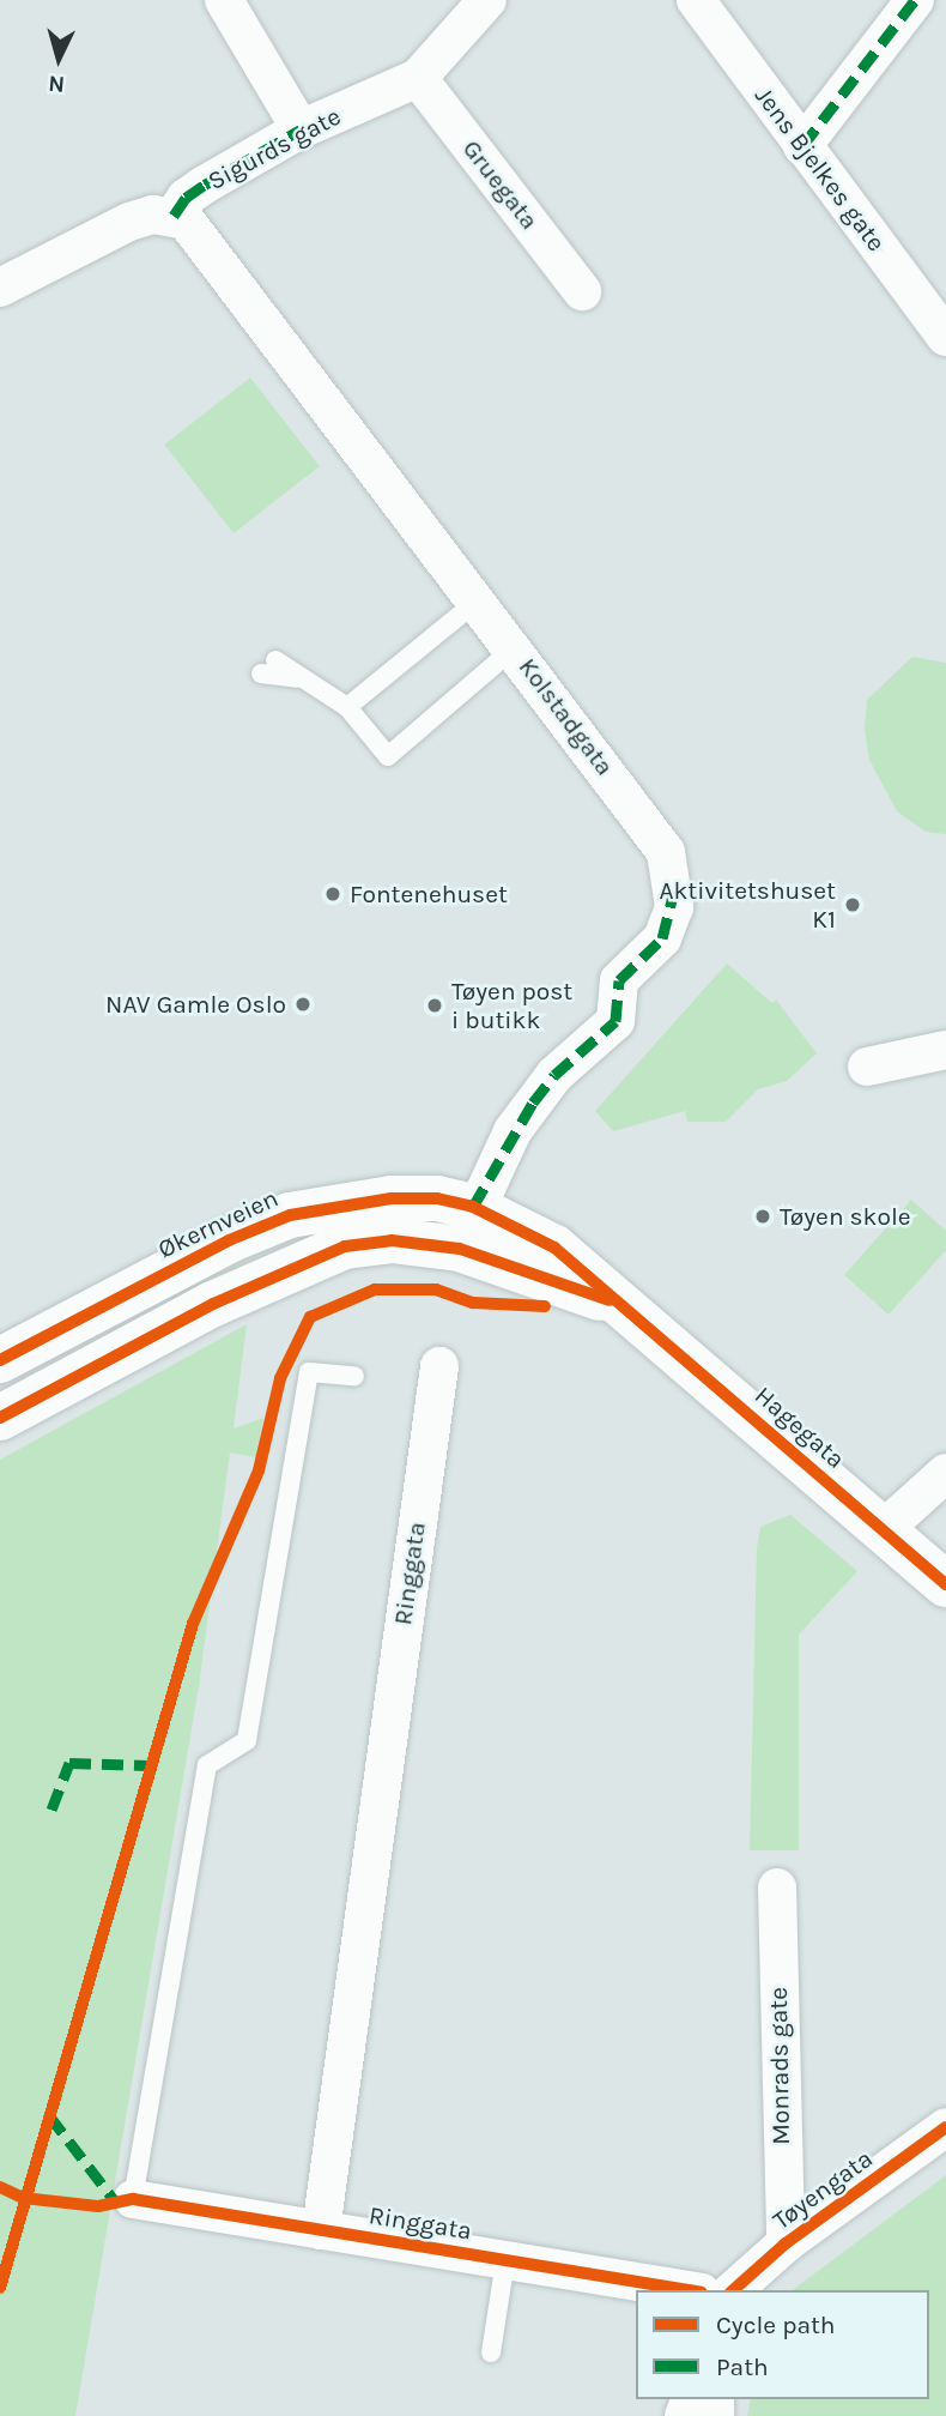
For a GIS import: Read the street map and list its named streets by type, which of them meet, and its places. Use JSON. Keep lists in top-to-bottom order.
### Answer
{
  "streets": {
    "main road": ["Økernveien", "Hagegata"],
    "street": [
      "Sigurds gate",
      "Jens Bjelkes gate",
      "Gruegata",
      "Kolstadgata",
      "Ringgata",
      "Monrads gate",
      "Tøyengata"
    ]
  },
  "crossings": [
    ["Sigurds gate", "Gruegata"],
    ["Sigurds gate", "Kolstadgata"],
    ["Kolstadgata", "Økernveien"],
    ["Kolstadgata", "Hagegata"],
    ["Økernveien", "Hagegata"],
    ["Monrads gate", "Tøyengata"]
  ],
  "places": [
    "Fontenehuset",
    "Aktivitetshuset K1",
    "NAV Gamle Oslo",
    "Tøyen post i butikk",
    "Tøyen skole"
  ],
  "legend": ["Cycle path", "Path"],
  "north": "bottom"
}
